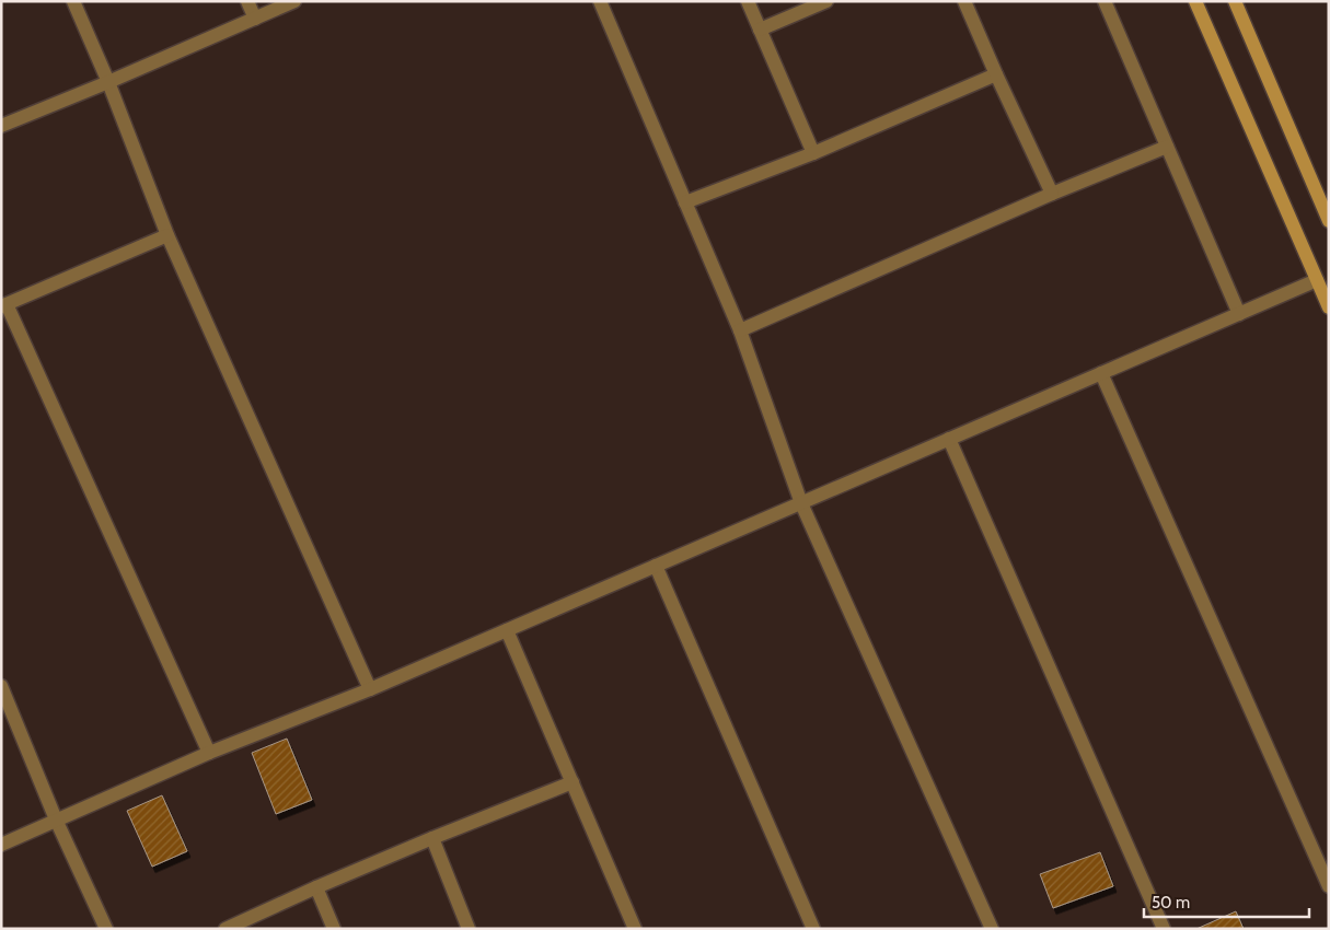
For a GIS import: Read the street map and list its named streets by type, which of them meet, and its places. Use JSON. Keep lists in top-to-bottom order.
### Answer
{
  "scale_bar": "50 m"
}
